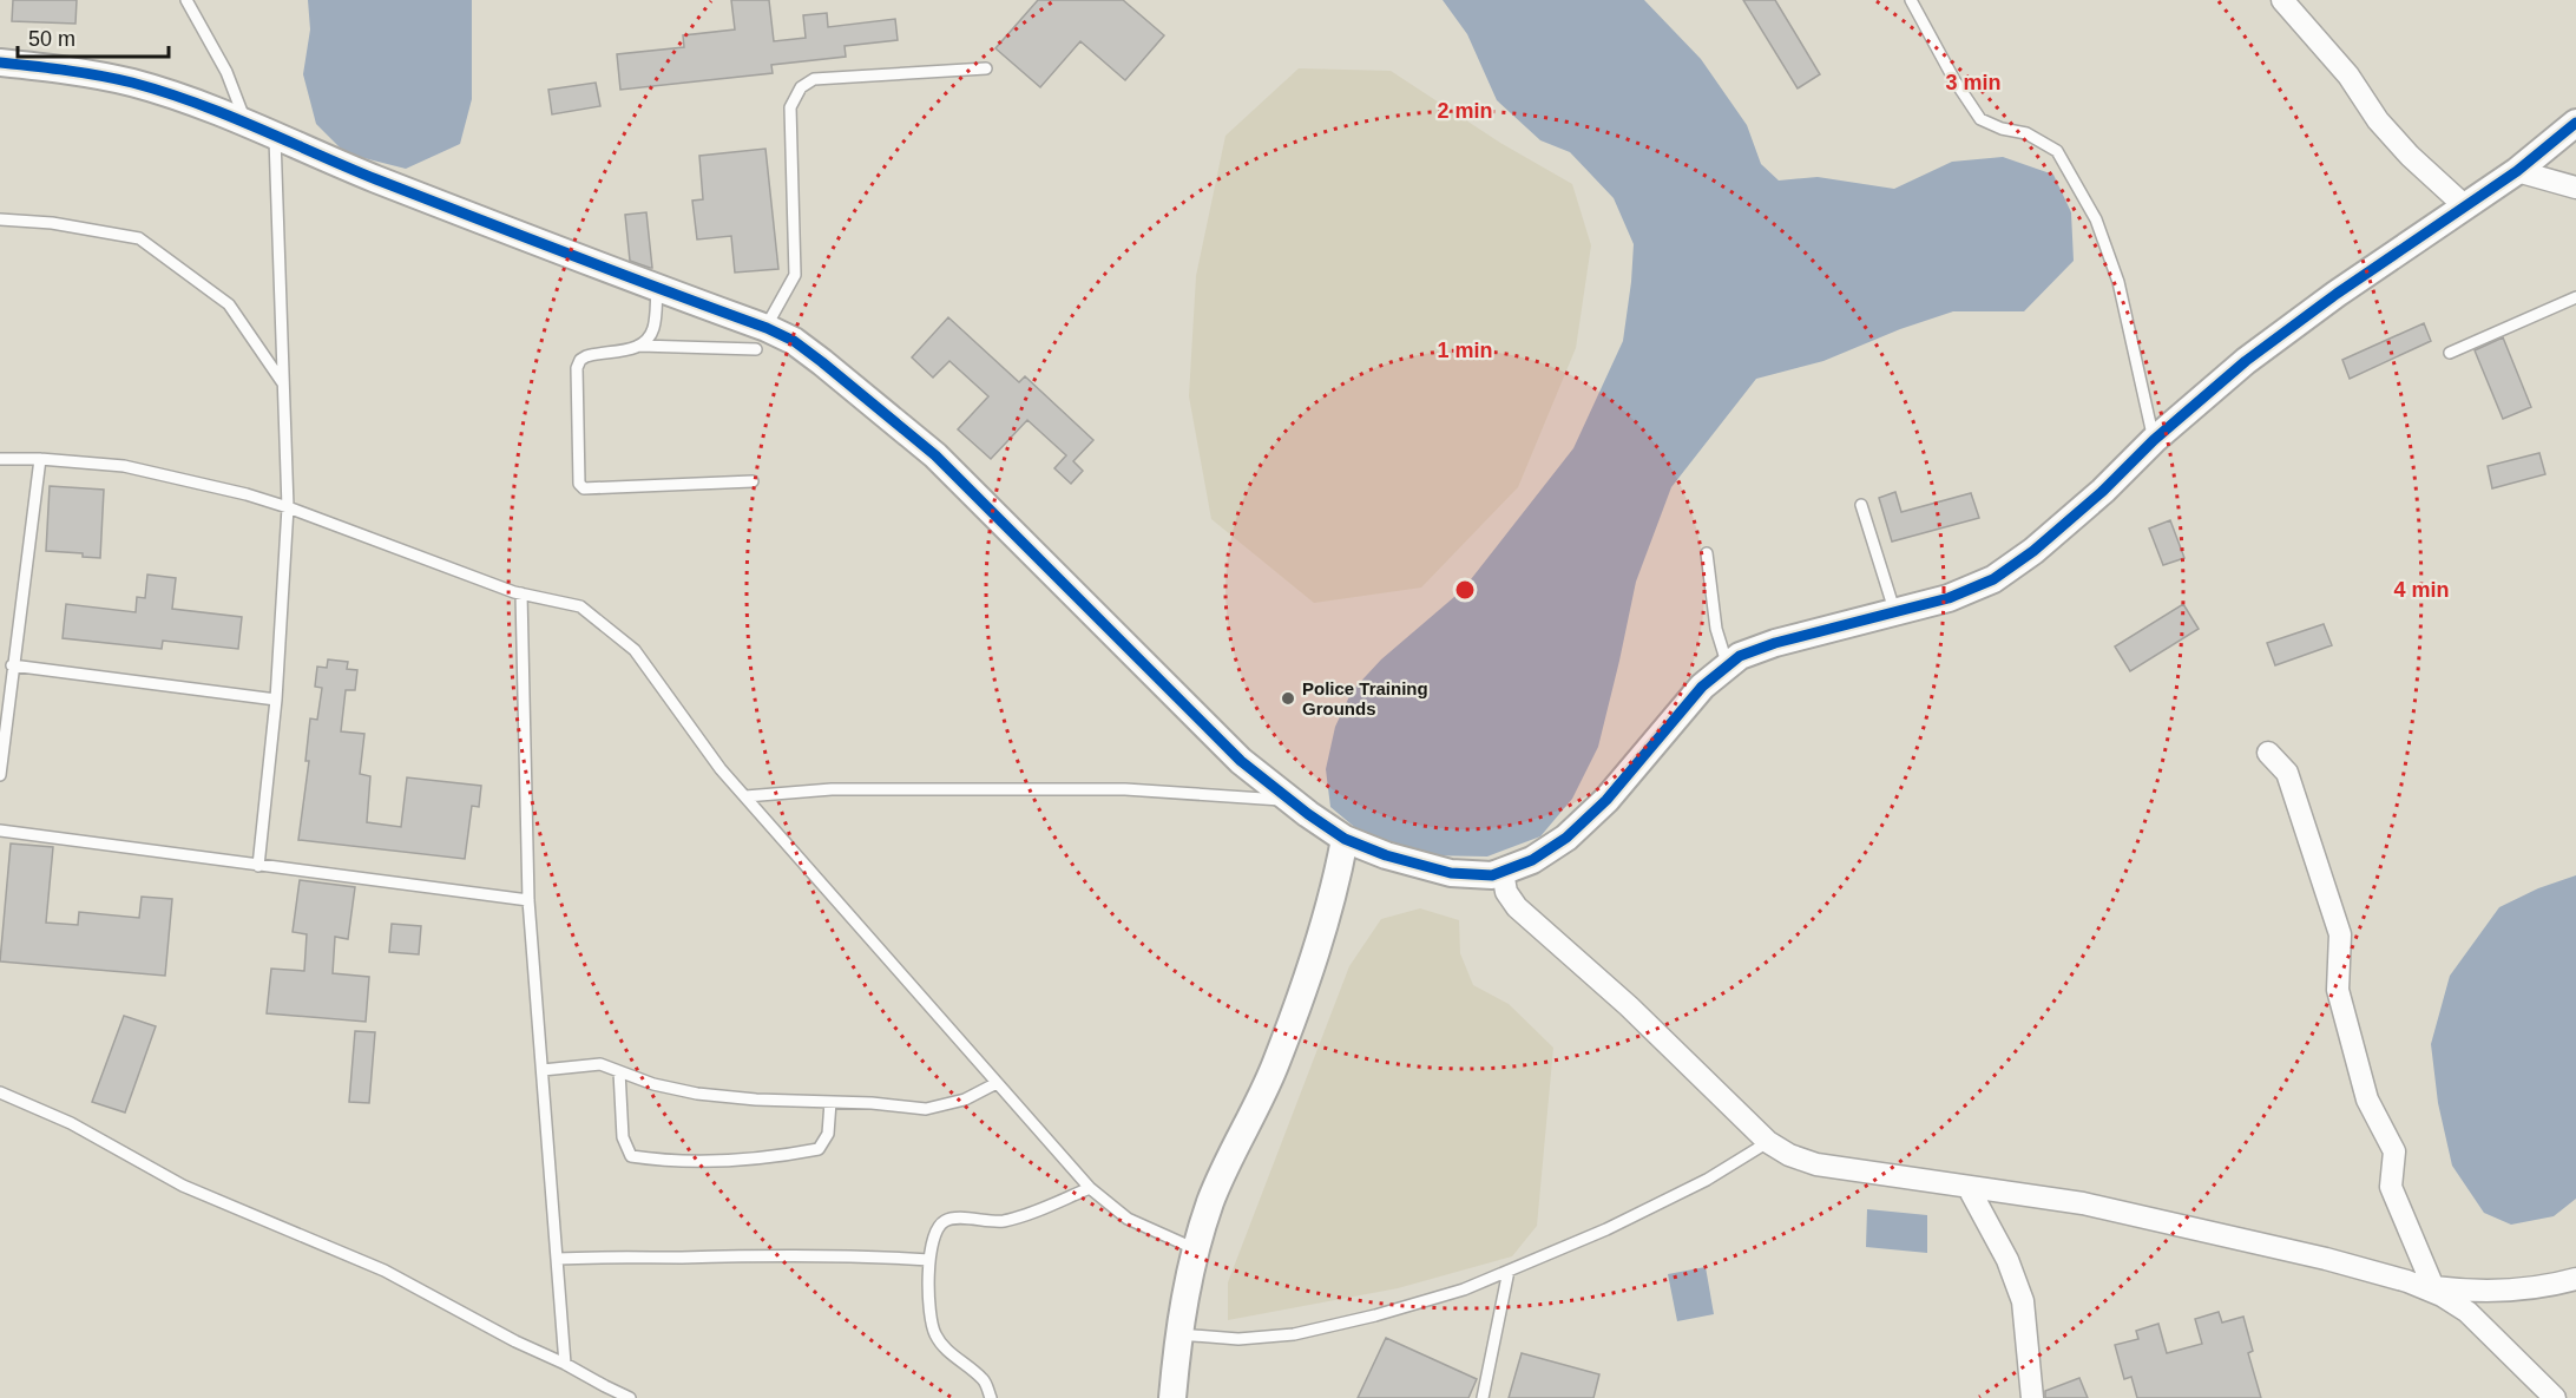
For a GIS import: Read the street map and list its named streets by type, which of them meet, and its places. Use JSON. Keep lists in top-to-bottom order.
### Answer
{
  "places": ["Police Training Grounds"],
  "scale_bar": "50 m",
  "rings": [
    "3 min",
    "2 min",
    "1 min",
    "4 min"
  ]
}
